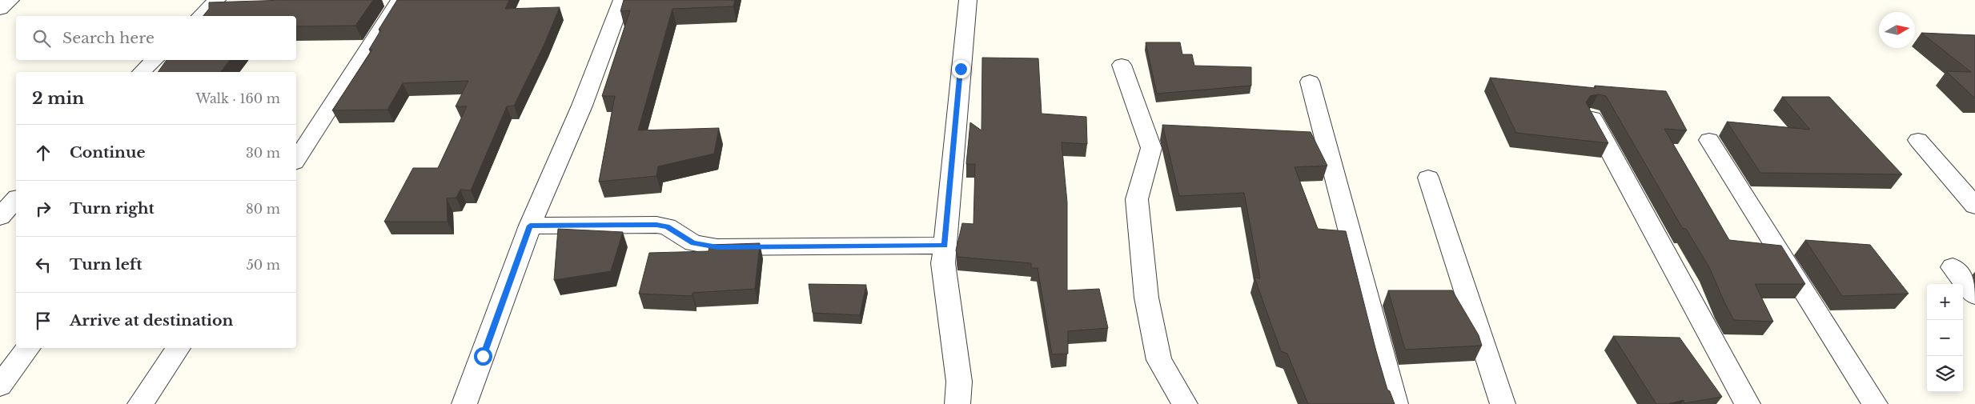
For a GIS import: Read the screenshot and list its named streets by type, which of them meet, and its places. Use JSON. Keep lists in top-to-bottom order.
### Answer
{
  "north": "right",
  "page": {
    "search": "Search here",
    "heading": ["2 min", "Walk · 160 m"],
    "list": [
      ["Continue", "30 m"],
      ["Turn right", "80 m"],
      ["Turn left", "50 m"],
      "Arrive at destination"
    ],
    "map_buttons": ["+", "−"]
  }
}
